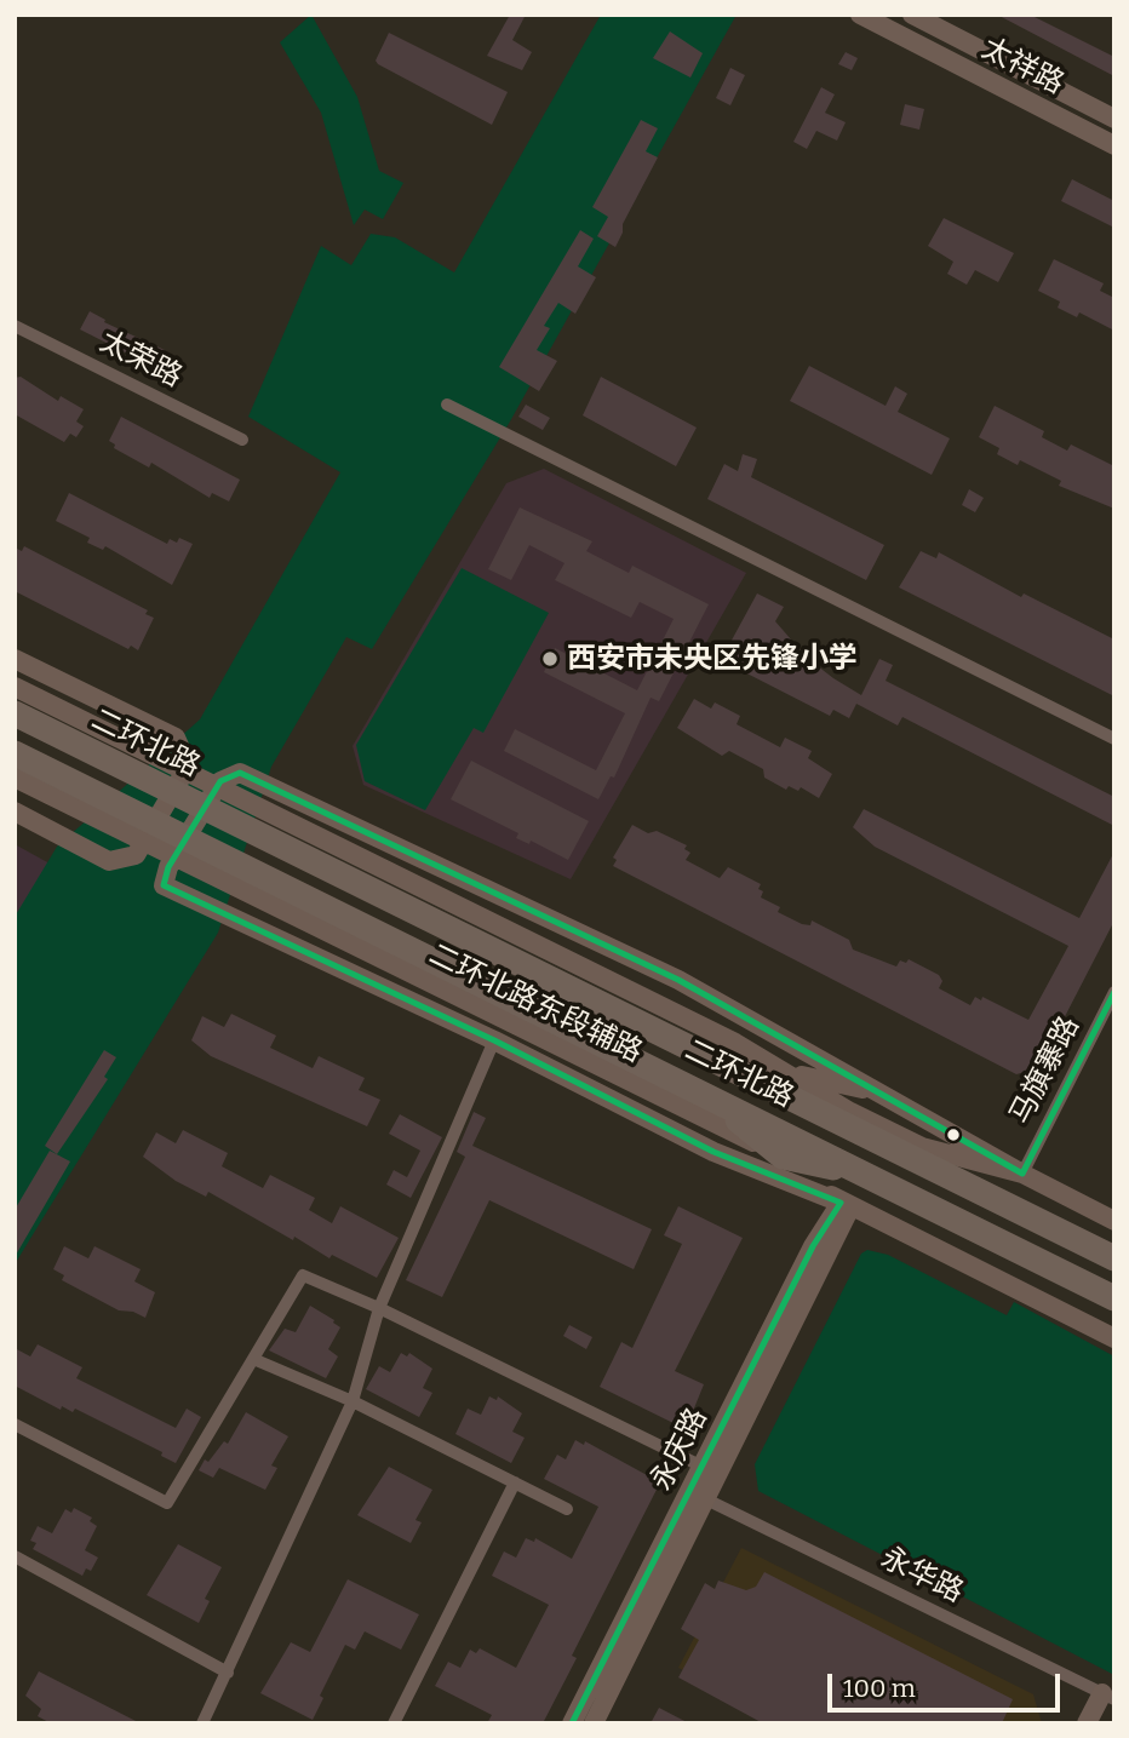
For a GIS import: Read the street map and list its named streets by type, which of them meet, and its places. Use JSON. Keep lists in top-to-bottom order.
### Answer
{
  "streets": {
    "highway": ["二环北路"],
    "street": [
      "太祥路",
      "太荣路",
      "二环北路东段辅路",
      "马旗寨路",
      "永庆路",
      "永华路"
    ]
  },
  "crossings": [
    ["二环北路东段辅路", "马旗寨路"],
    ["二环北路东段辅路", "永庆路"],
    ["永庆路", "永华路"]
  ],
  "places": ["西安市未央区先锋小学"],
  "scale_bar": "100 m"
}
